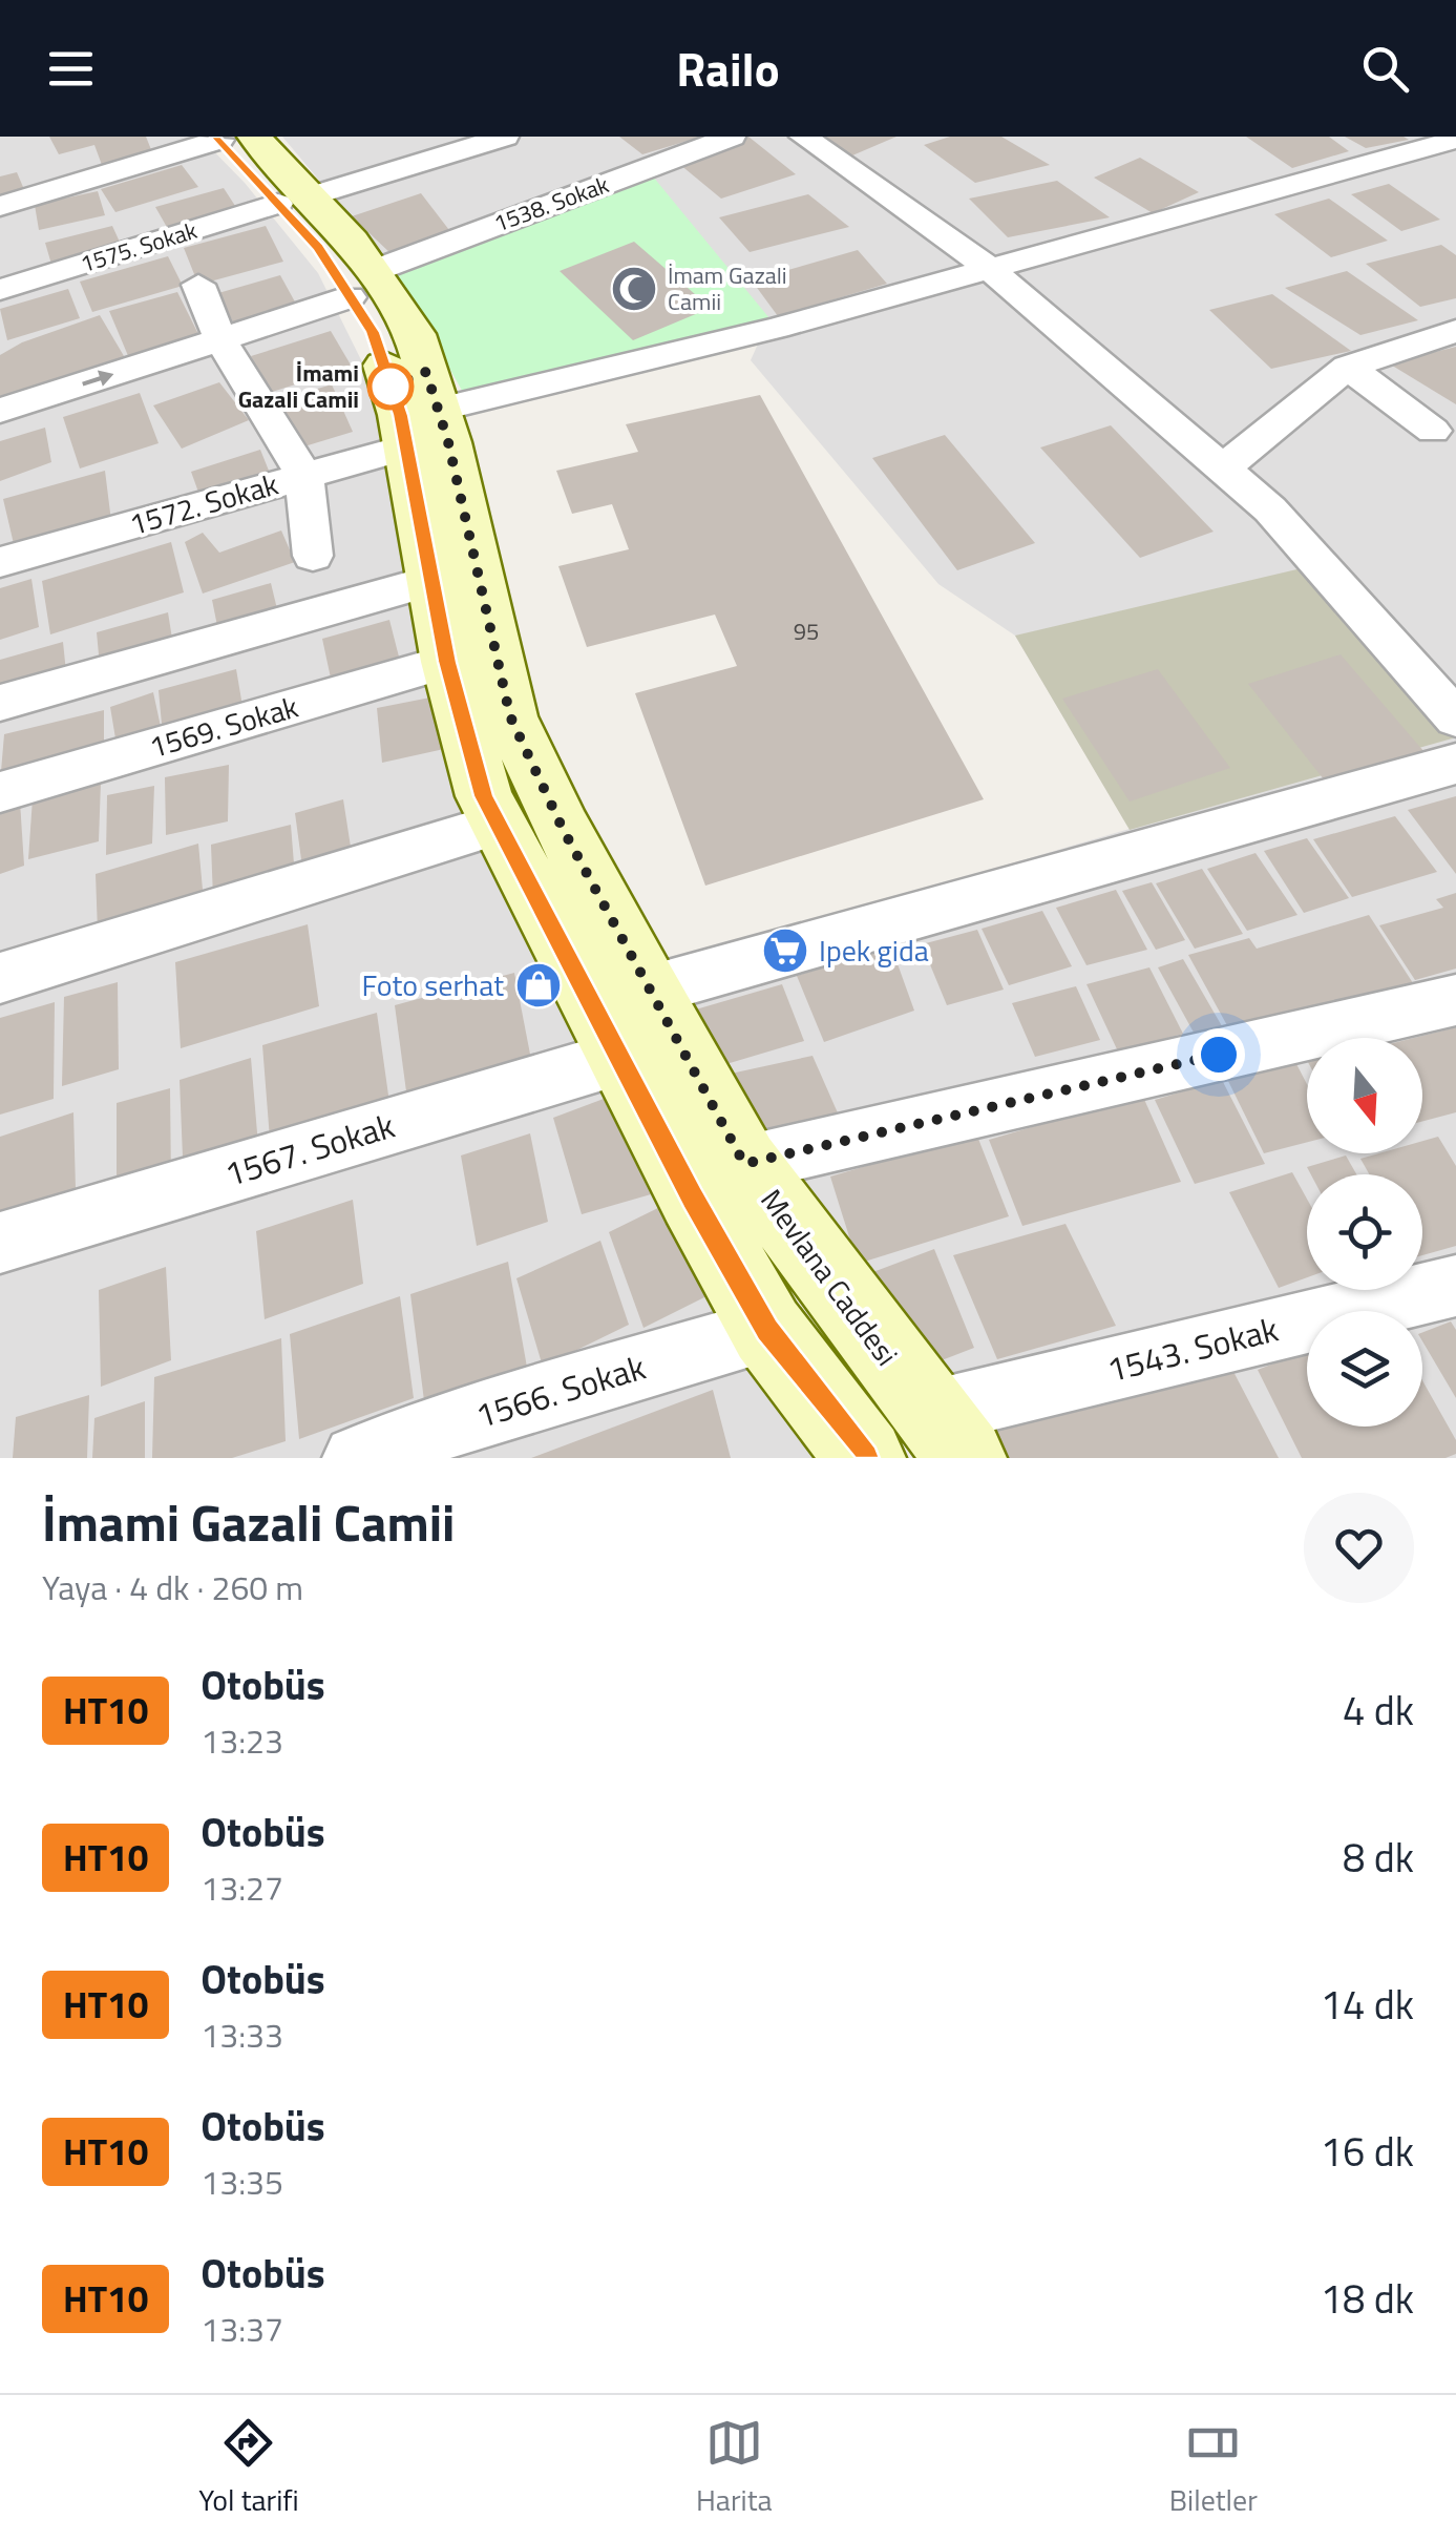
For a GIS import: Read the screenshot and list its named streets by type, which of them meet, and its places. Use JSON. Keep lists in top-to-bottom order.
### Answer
{
  "streets": {
    "main road": ["Mevlana Caddesi"],
    "street": [
      "1538. Sokak",
      "1575. Sokak",
      "1572. Sokak",
      "1569. Sokak",
      "1567. Sokak",
      "1543. Sokak",
      "1566. Sokak"
    ]
  },
  "crossings": [
    ["1538. Sokak", "Mevlana Caddesi"],
    ["1575. Sokak", "Mevlana Caddesi"],
    ["1572. Sokak", "Mevlana Caddesi"],
    ["1569. Sokak", "Mevlana Caddesi"],
    ["1567. Sokak", "Mevlana Caddesi"],
    ["Mevlana Caddesi", "1543. Sokak"],
    ["Mevlana Caddesi", "1566. Sokak"]
  ],
  "places": {
    "mosque": ["İmam Gazali Camii"],
    "other": ["İmami Gazali Camii"],
    "supermarket": ["Ipek gida"],
    "shop": ["Foto serhat"]
  },
  "lines": ["bus line HT10"],
  "house_numbers": ["95"],
  "north": "bottom",
  "page": {
    "header": "Railo",
    "heading": ["İmami Gazali Camii", "Yaya · 4 dk · 260 m"],
    "list": [
      {
        "mark": "HT10",
        "name": "Otobüs",
        "note": "13:23",
        "value": "4 dk"
      },
      {
        "mark": "HT10",
        "name": "Otobüs",
        "note": "13:27",
        "value": "8 dk"
      },
      {
        "mark": "HT10",
        "name": "Otobüs",
        "note": "13:33",
        "value": "14 dk"
      },
      {
        "mark": "HT10",
        "name": "Otobüs",
        "note": "13:35",
        "value": "16 dk"
      },
      {
        "mark": "HT10",
        "name": "Otobüs",
        "note": "13:37",
        "value": "18 dk"
      }
    ],
    "tabs": ["Yol tarifi", "Harita", "Biletler"]
  }
}
